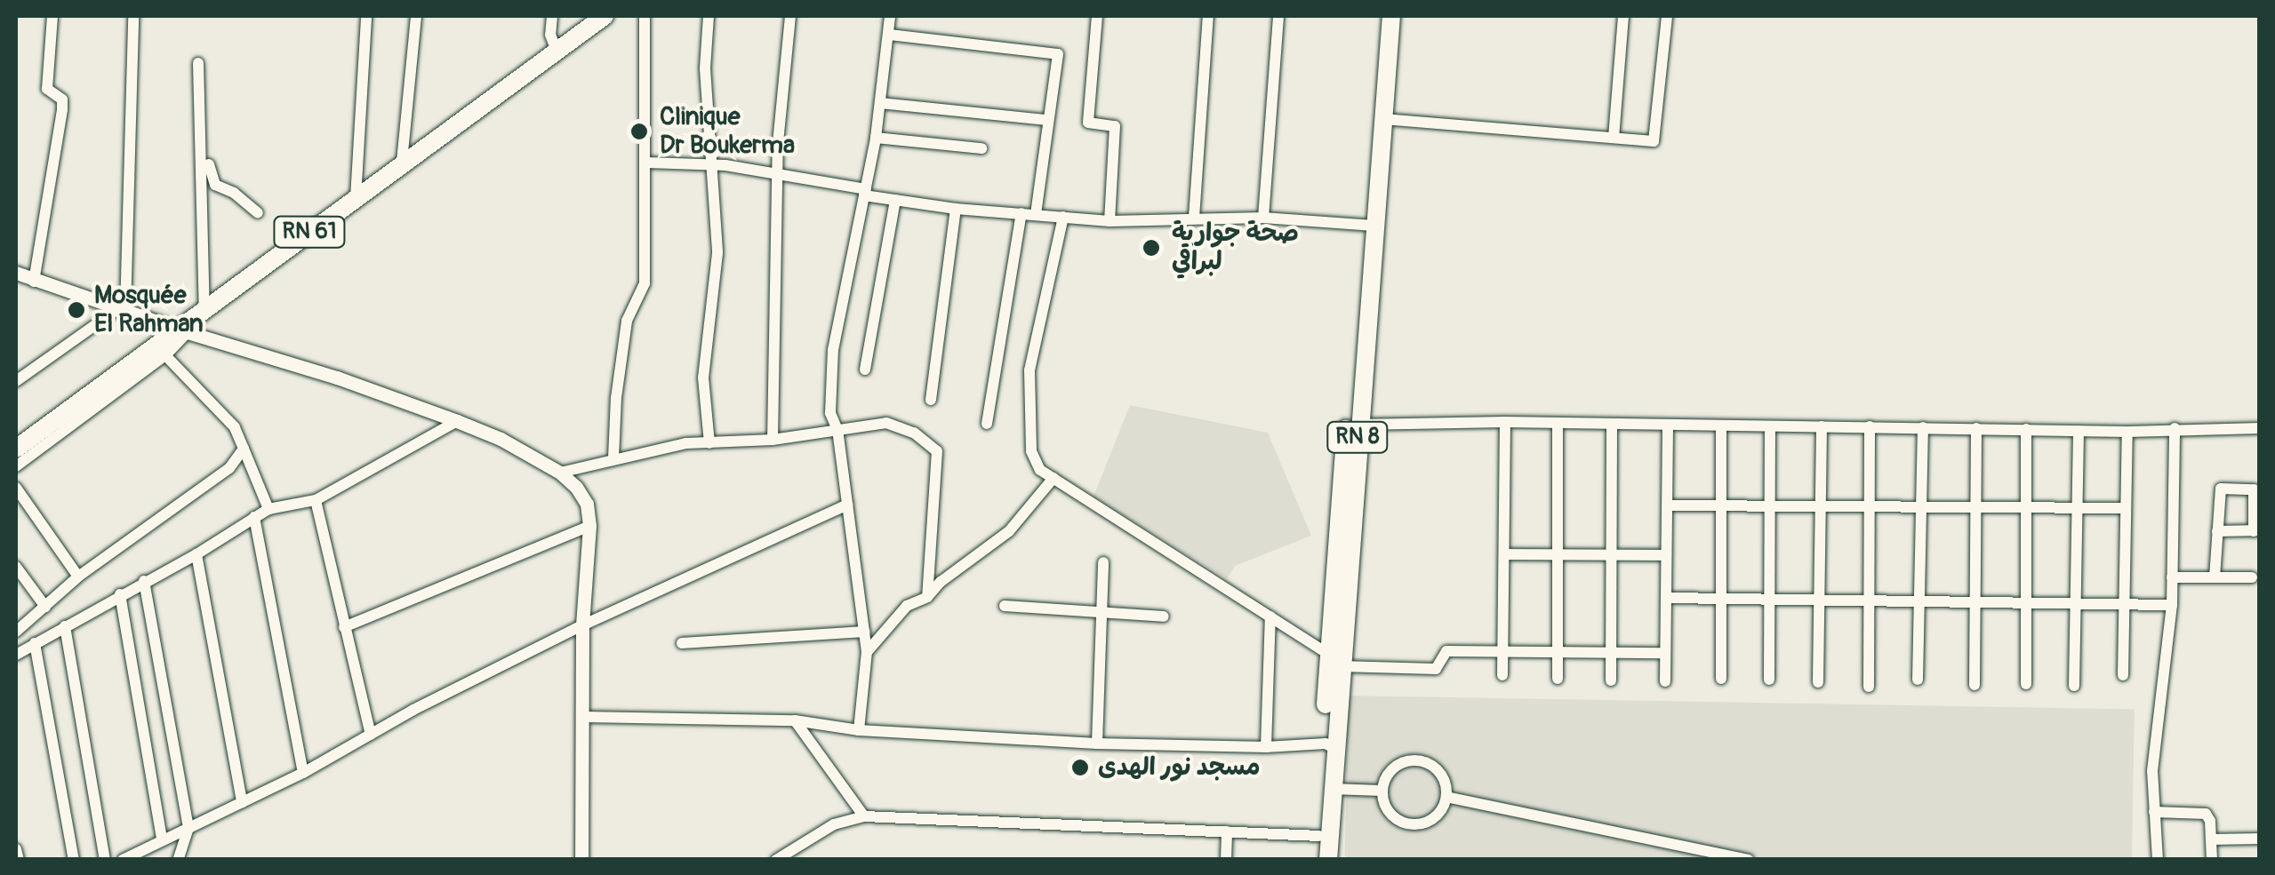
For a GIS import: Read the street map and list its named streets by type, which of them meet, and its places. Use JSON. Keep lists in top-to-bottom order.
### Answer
{
  "streets": {
    "main road": ["RN 61", "RN 8"]
  },
  "places": [
    "Clinique Dr Boukerma",
    "صحة جوارية لبراقي",
    "Mosquée El Rahman",
    "مسجد نور الهدى"
  ]
}
